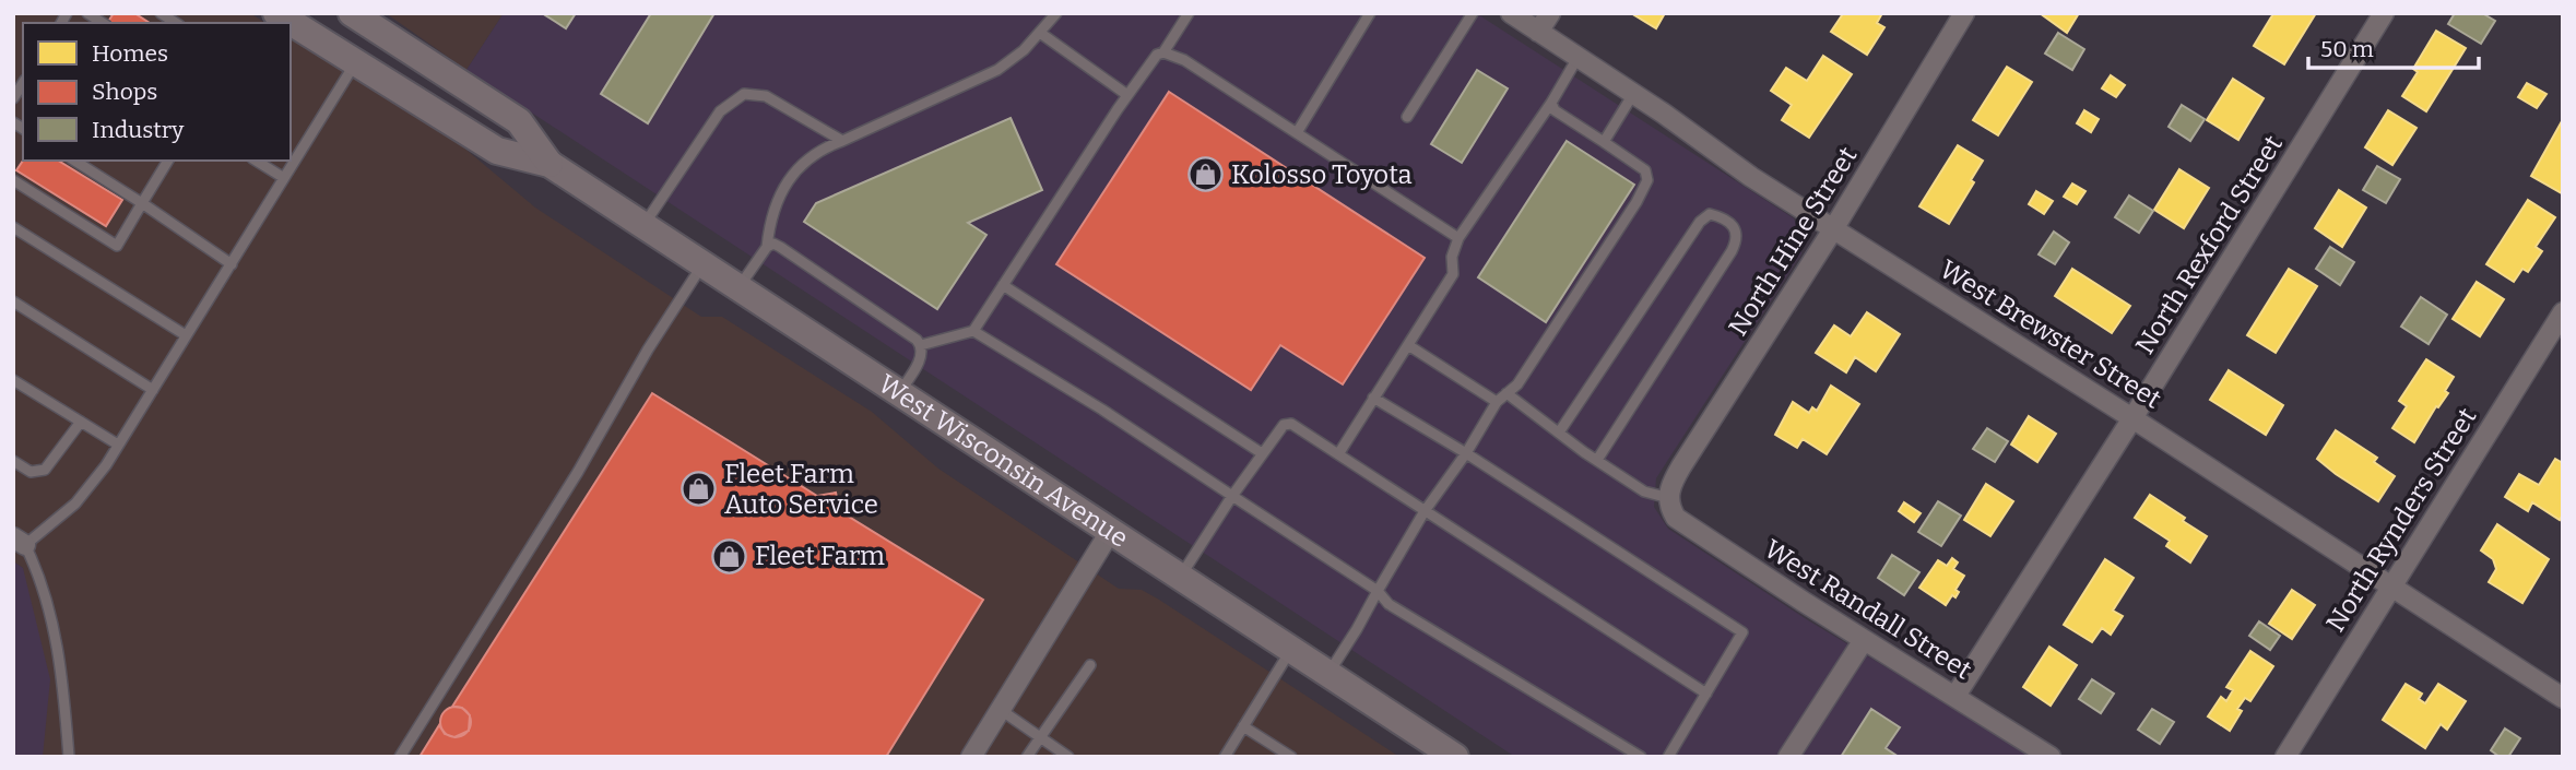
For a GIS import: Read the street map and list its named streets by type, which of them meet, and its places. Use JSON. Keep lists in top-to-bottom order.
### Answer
{
  "streets": {
    "main road": ["West Wisconsin Avenue"],
    "street": [
      "North Hine Street",
      "North Rexford Street",
      "West Brewster Street",
      "North Rynders Street",
      "West Randall Street"
    ]
  },
  "crossings": [
    ["North Hine Street", "West Brewster Street"],
    ["North Hine Street", "West Randall Street"],
    ["North Rexford Street", "West Brewster Street"],
    ["North Rexford Street", "West Randall Street"],
    ["West Brewster Street", "North Rynders Street"]
  ],
  "places": {
    "shop": ["Kolosso Toyota", "Fleet Farm Auto Service", "Fleet Farm"]
  },
  "legend": ["Homes", "Shops", "Industry"],
  "scale_bar": "50 m"
}
